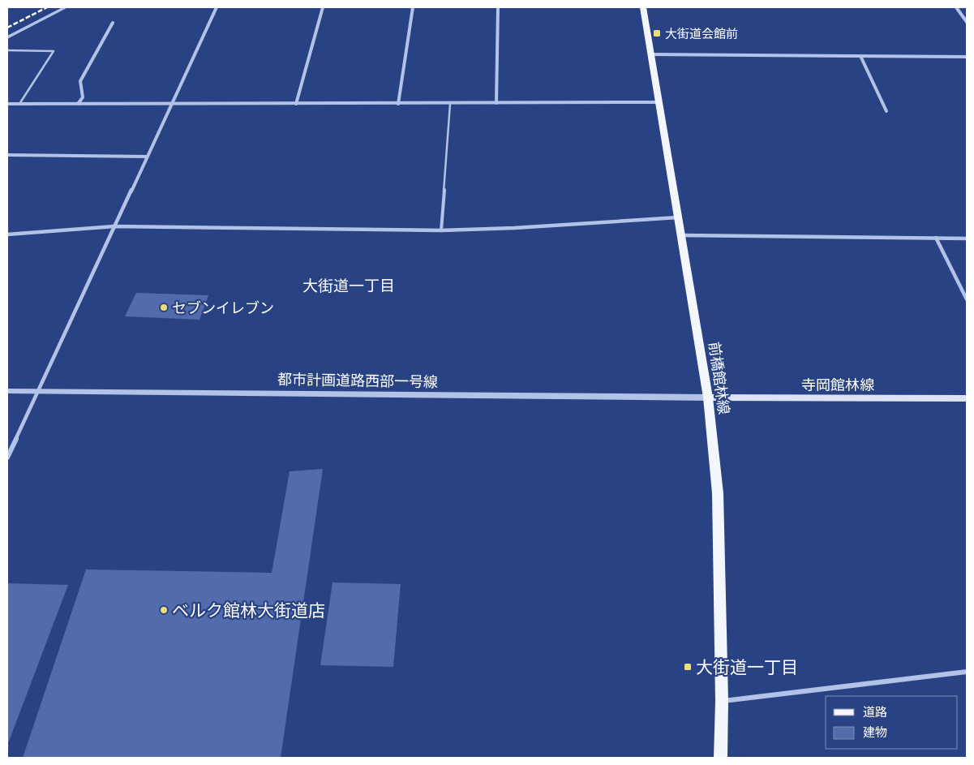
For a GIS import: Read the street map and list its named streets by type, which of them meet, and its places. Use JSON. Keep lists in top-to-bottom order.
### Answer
{
  "streets": {
    "main road": ["前橋館林線", "寺岡館林線"],
    "street": ["都市計画道路西部一号線"]
  },
  "crossings": [
    ["前橋館林線", "都市計画道路西部一号線"],
    ["前橋館林線", "寺岡館林線"],
    ["都市計画道路西部一号線", "寺岡館林線"]
  ],
  "districts": ["大街道一丁目"],
  "places": {
    "transit": ["大街道会館前", "大街道一丁目"],
    "other": ["セブンイレブン", "ベルク館林大街道店"]
  },
  "legend": ["道路", "建物"]
}
